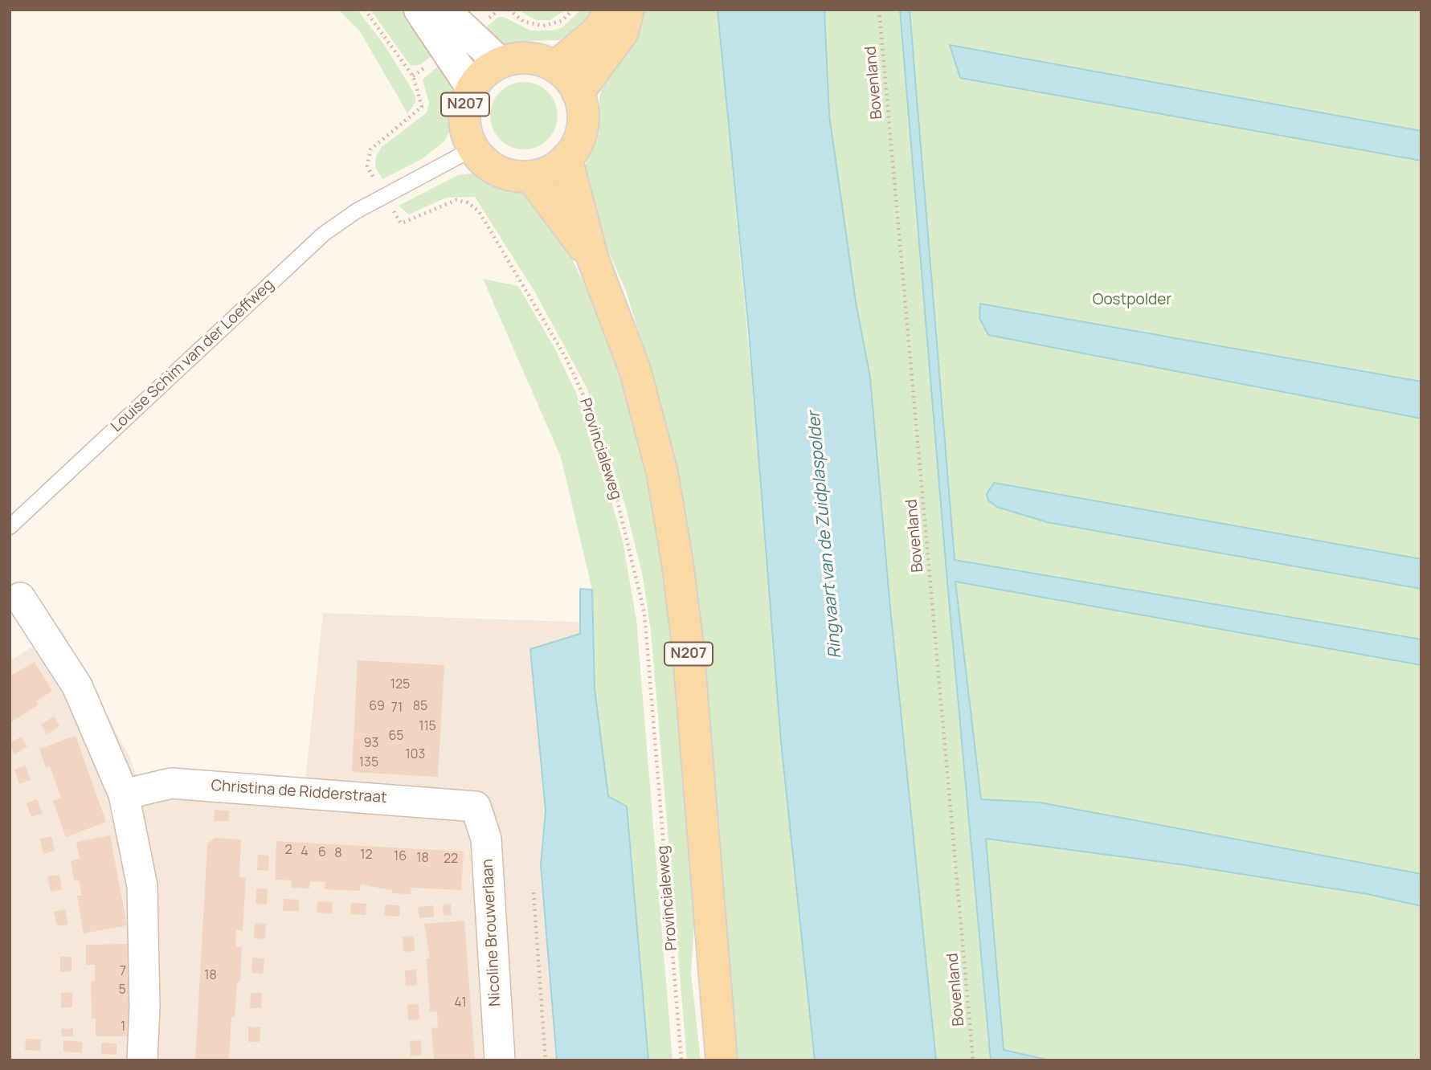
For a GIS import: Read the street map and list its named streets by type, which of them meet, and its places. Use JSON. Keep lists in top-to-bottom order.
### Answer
{
  "streets": {
    "main road": ["N207"],
    "street": ["Christina de Ridderstraat", "Nicoline Brouwerlaan"],
    "lane": ["Louise Schim van der Loeffweg"],
    "path": ["Bovenland", "Provincialeweg"]
  },
  "crossings": [
    ["N207", "Louise Schim van der Loeffweg"],
    ["Louise Schim van der Loeffweg", "Provincialeweg"],
    ["Christina de Ridderstraat", "Nicoline Brouwerlaan"]
  ],
  "water": ["Ringvaart van de Zuidplaspolder"],
  "parks": ["Oostpolder"],
  "house_numbers": [
    "125",
    "69",
    "85",
    "71",
    "115",
    "65",
    "93",
    "103",
    "135",
    "2",
    "4",
    "6",
    "8",
    "12",
    "16",
    "18",
    "22",
    "7",
    "18",
    "5",
    "41",
    "1"
  ]
}
